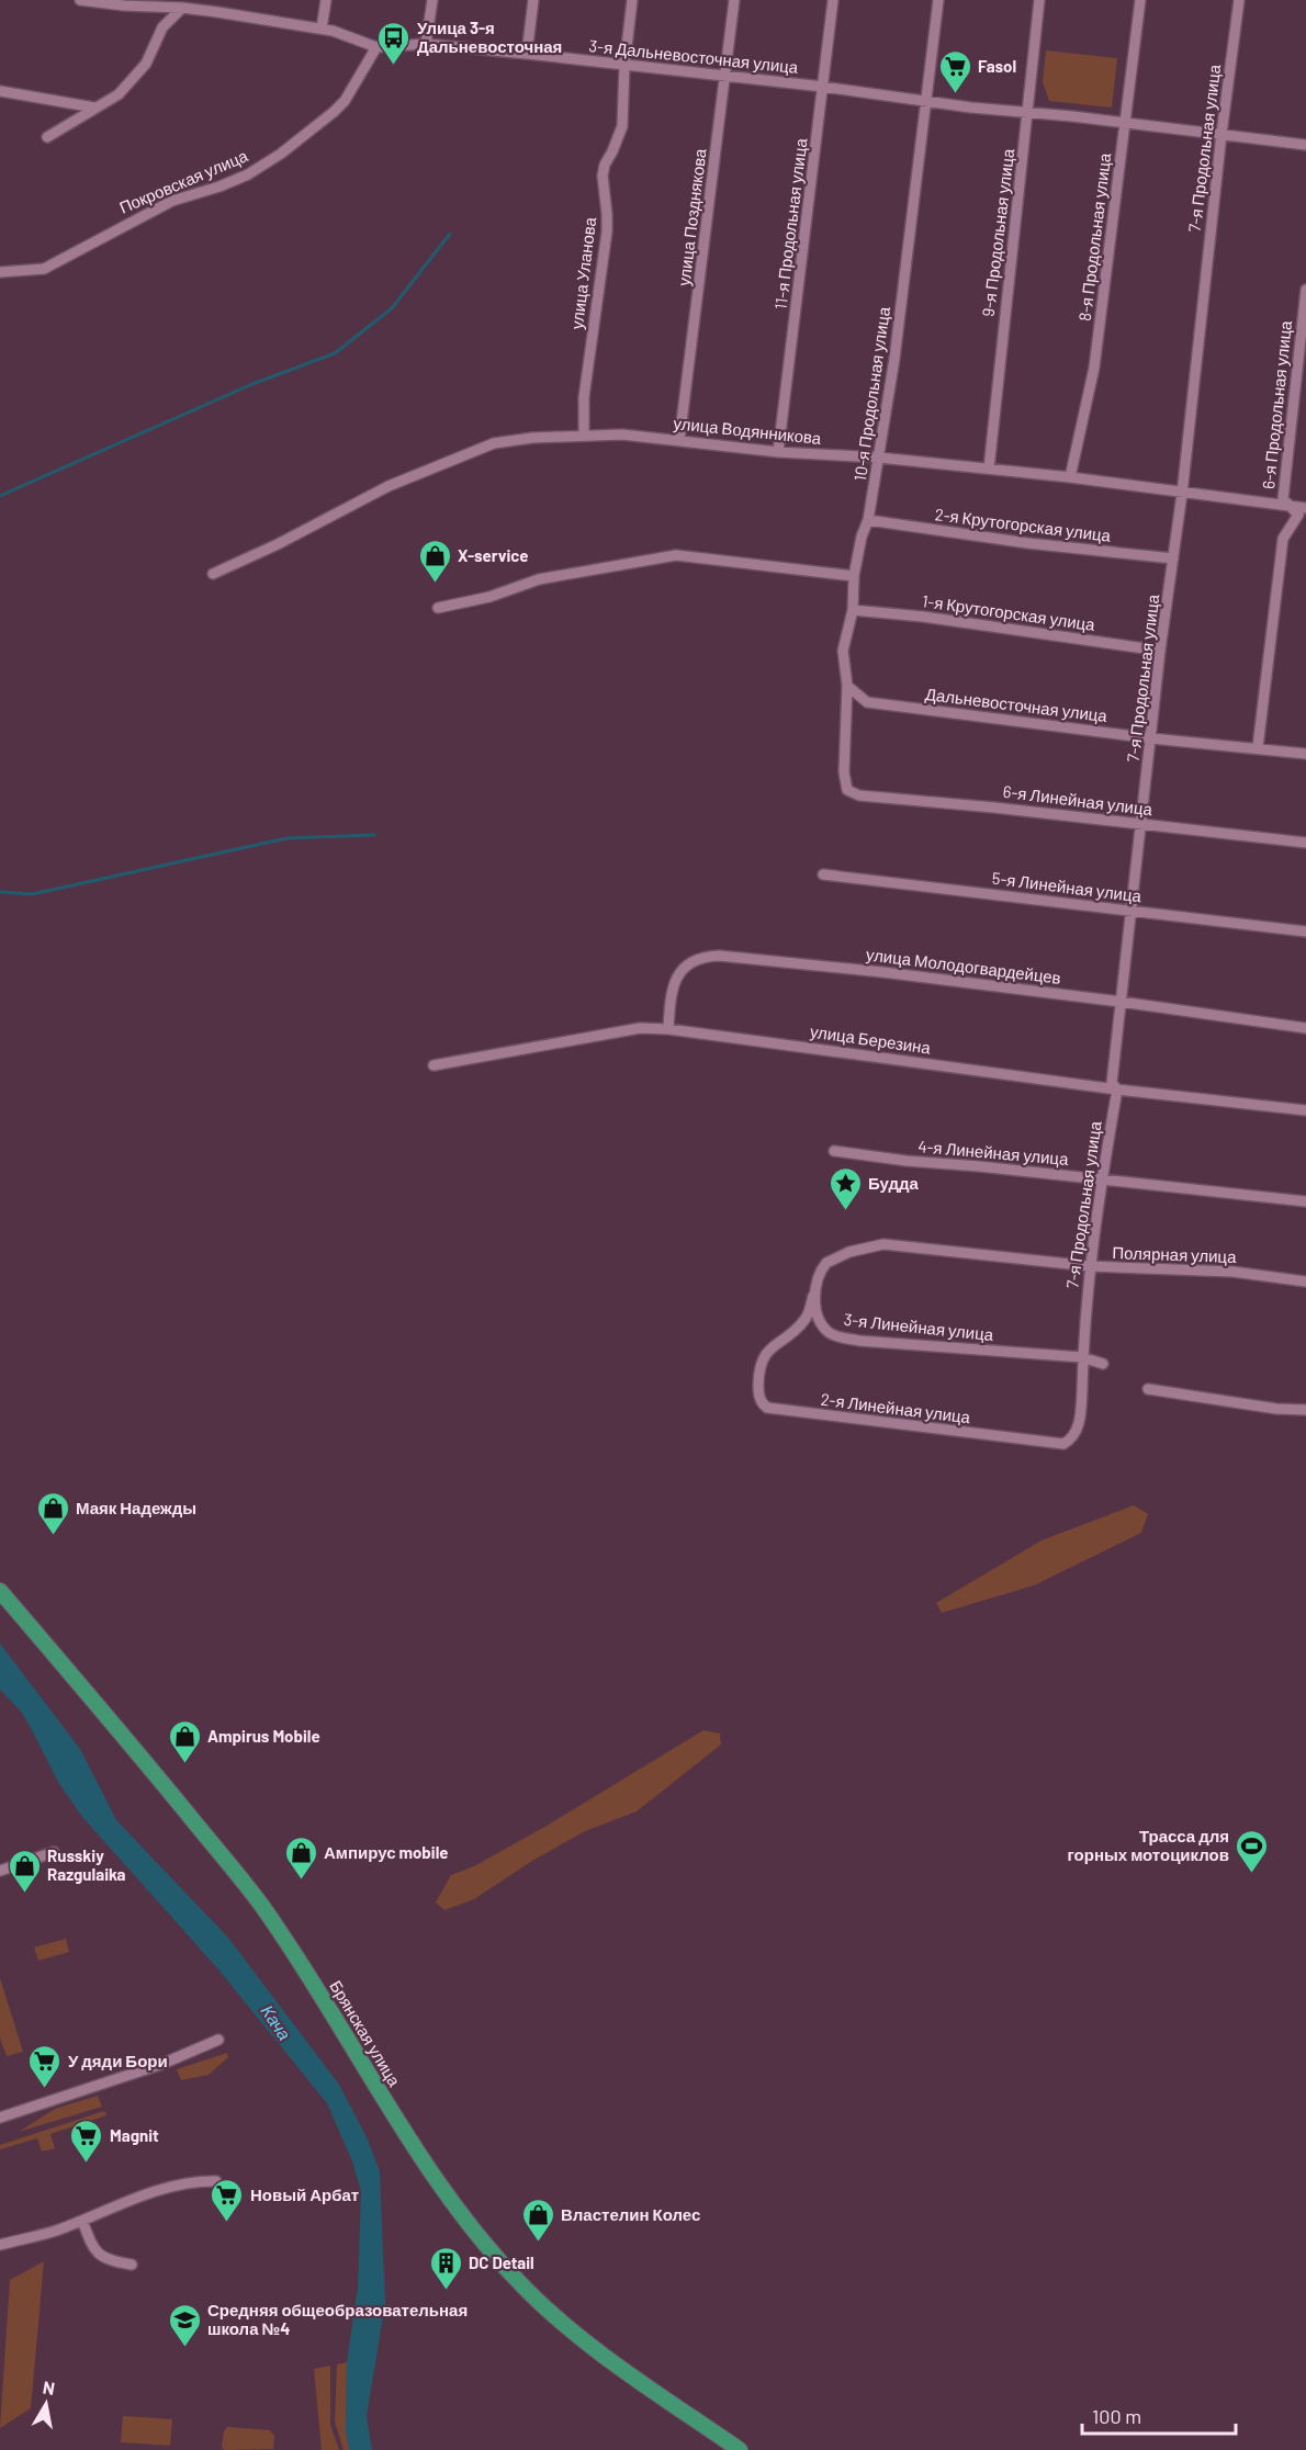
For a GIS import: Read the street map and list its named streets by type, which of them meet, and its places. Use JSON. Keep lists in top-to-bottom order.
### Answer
{
  "streets": {
    "highway": ["Брянская улица"],
    "street": [
      "3-я Дальневосточная улица",
      "7-я Продольная улица",
      "Покровская улица",
      "улица Позднякова",
      "11-я Продольная улица",
      "9-я Продольная улица",
      "8-я Продольная улица",
      "улица Уланова",
      "10-я Продольная улица",
      "6-я Продольная улица",
      "улица Водянникова",
      "2-я Крутогорская улица",
      "1-я Крутогорская улица",
      "Дальневосточная улица",
      "6-я Линейная улица",
      "5-я Линейная улица",
      "улица Молодогвардейцев",
      "улица Березина",
      "4-я Линейная улица",
      "Полярная улица",
      "3-я Линейная улица",
      "2-я Линейная улица"
    ]
  },
  "crossings": [
    ["3-я Дальневосточная улица", "7-я Продольная улица"],
    ["3-я Дальневосточная улица", "Покровская улица"],
    ["3-я Дальневосточная улица", "улица Позднякова"],
    ["3-я Дальневосточная улица", "11-я Продольная улица"],
    ["3-я Дальневосточная улица", "9-я Продольная улица"],
    ["3-я Дальневосточная улица", "8-я Продольная улица"],
    ["3-я Дальневосточная улица", "улица Уланова"],
    ["3-я Дальневосточная улица", "10-я Продольная улица"],
    ["7-я Продольная улица", "улица Водянникова"],
    ["7-я Продольная улица", "2-я Крутогорская улица"],
    ["7-я Продольная улица", "1-я Крутогорская улица"],
    ["7-я Продольная улица", "Дальневосточная улица"],
    ["7-я Продольная улица", "6-я Линейная улица"],
    ["7-я Продольная улица", "5-я Линейная улица"],
    ["7-я Продольная улица", "улица Молодогвардейцев"],
    ["7-я Продольная улица", "улица Березина"],
    ["7-я Продольная улица", "4-я Линейная улица"],
    ["7-я Продольная улица", "Полярная улица"],
    ["7-я Продольная улица", "3-я Линейная улица"],
    ["7-я Продольная улица", "2-я Линейная улица"],
    ["улица Позднякова", "улица Водянникова"],
    ["11-я Продольная улица", "улица Водянникова"],
    ["9-я Продольная улица", "улица Водянникова"],
    ["8-я Продольная улица", "улица Водянникова"],
    ["улица Уланова", "улица Водянникова"],
    ["10-я Продольная улица", "улица Водянникова"],
    ["10-я Продольная улица", "2-я Крутогорская улица"],
    ["10-я Продольная улица", "1-я Крутогорская улица"],
    ["10-я Продольная улица", "Дальневосточная улица"],
    ["10-я Продольная улица", "6-я Линейная улица"],
    ["6-я Продольная улица", "улица Водянникова"],
    ["6-я Продольная улица", "Дальневосточная улица"],
    ["улица Молодогвардейцев", "улица Березина"],
    ["Полярная улица", "3-я Линейная улица"],
    ["Полярная улица", "2-я Линейная улица"],
    ["3-я Линейная улица", "2-я Линейная улица"]
  ],
  "water": ["Кача"],
  "places": {
    "bus stop": ["Улица 3-я Дальневосточная"],
    "supermarket": [
      "Fasol",
      "У дяди Бори",
      "Magnit",
      "Новый Арбат"
    ],
    "shop": [
      "X-service",
      "Маяк Надежды",
      "Ampirus Mobile",
      "Ампирус mobile",
      "Russkiy Razgulaika",
      "Властелин Колес"
    ],
    "place": ["Будда"],
    "sports": ["Трасса для горных мотоциклов"],
    "building": ["DC Detail"],
    "school or university": ["Средняя общеобразовательная школа №4"]
  },
  "scale_bar": "100 m",
  "north": "top"
}
